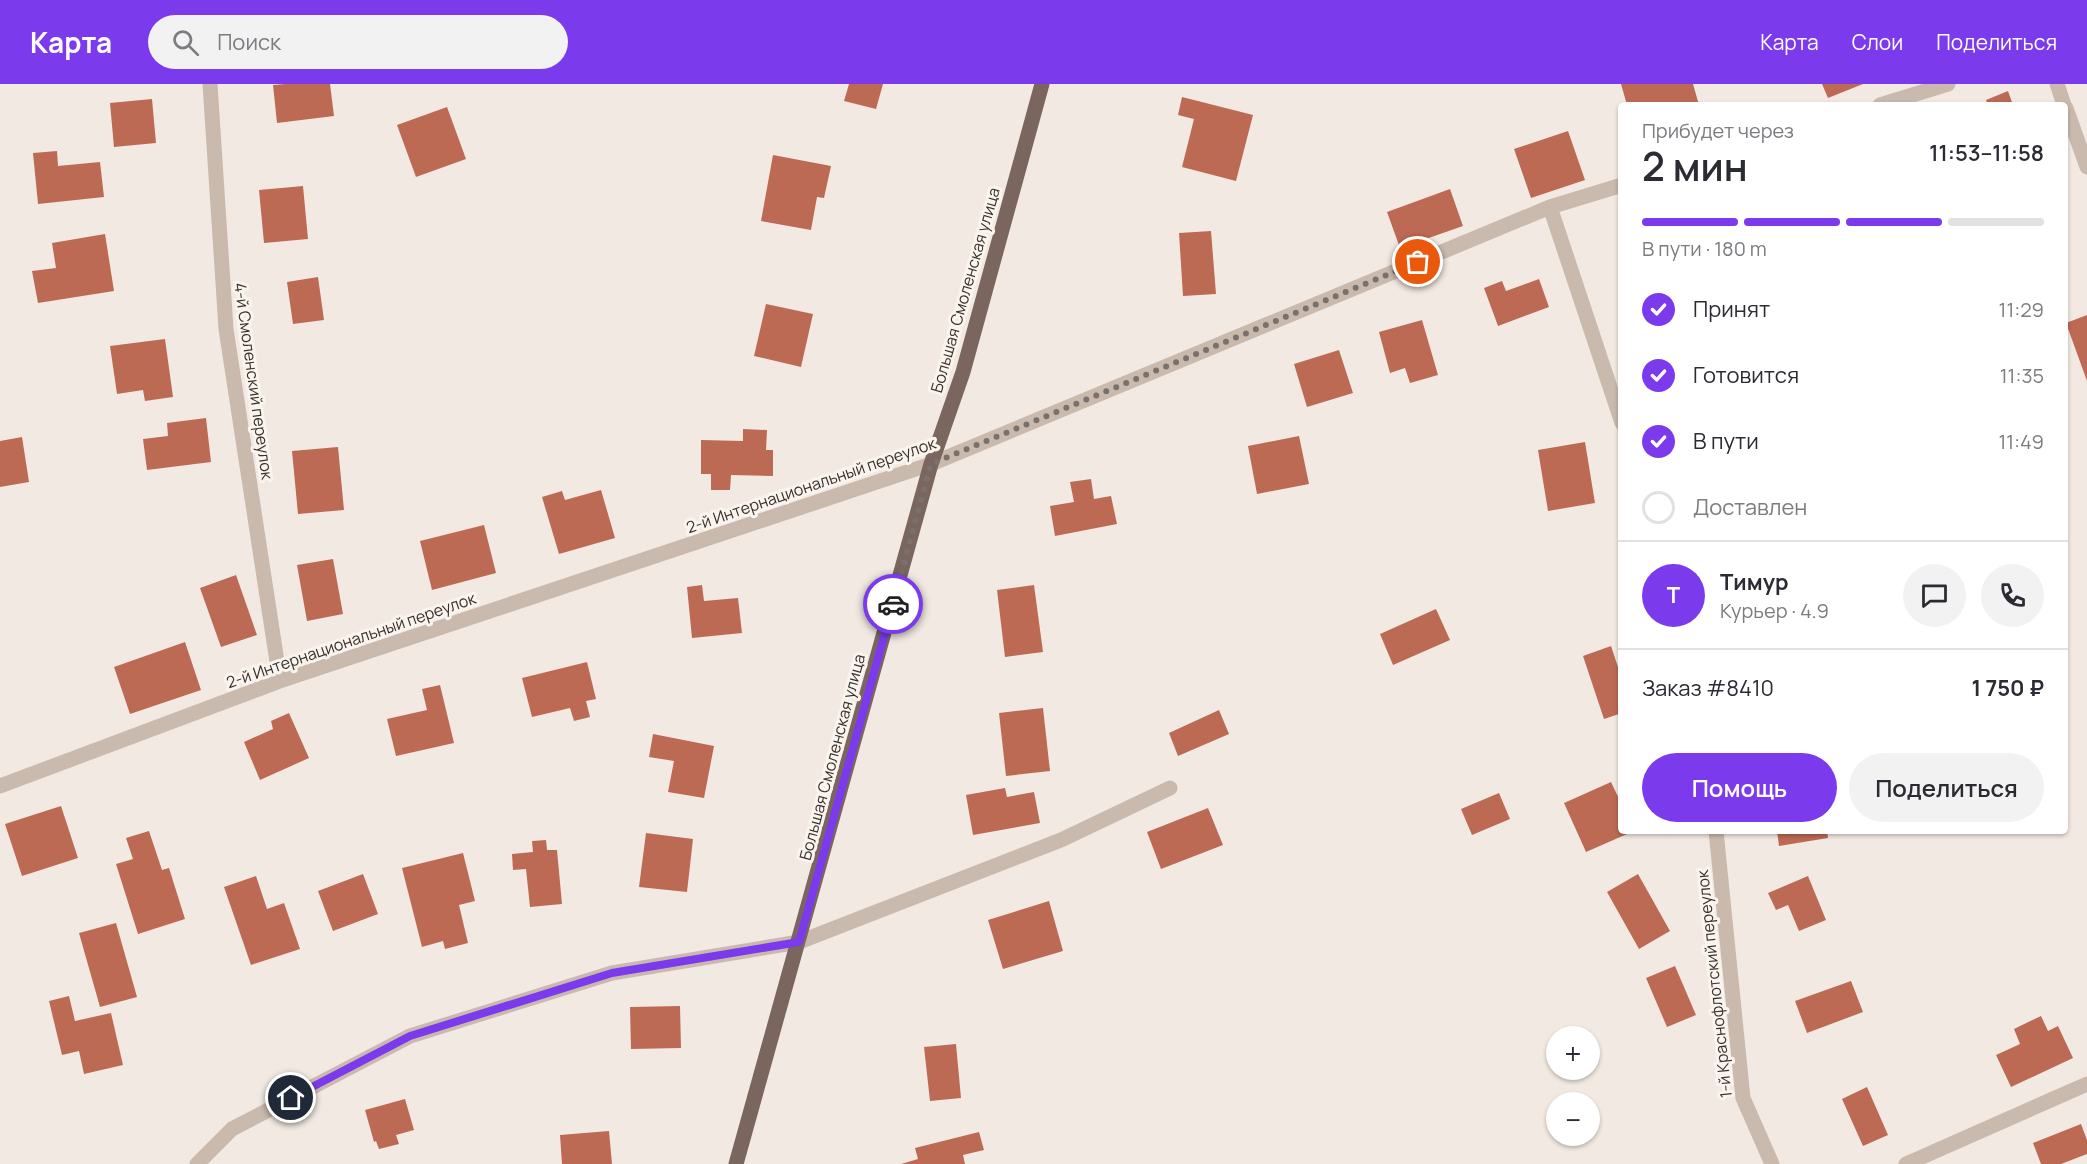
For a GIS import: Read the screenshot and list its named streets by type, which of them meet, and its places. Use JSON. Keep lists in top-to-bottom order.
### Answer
{
  "streets": {
    "main road": ["Большая Смоленская улица"],
    "street": ["4-й Смоленский переулок", "2-й Интернациональный переулок", "1-й Краснофлотский переулок"]
  },
  "crossings": [
    ["Большая Смоленская улица", "2-й Интернациональный переулок"],
    ["4-й Смоленский переулок", "2-й Интернациональный переулок"]
  ],
  "page": {
    "header": "Карта",
    "search": "Поиск",
    "nav": ["Карта", "Слои", "Поделиться"],
    "heading": ["2 мин", "Прибудет через", "11:53–11:58"],
    "panel": [
      "Тимур",
      "Курьер · 4.9",
      "Заказ #8410",
      "1 750 ₽"
    ],
    "bar": "В пути · 180 m",
    "list": [
      ["Принят", "11:29"],
      ["Готовится", "11:35"],
      ["В пути", "11:49"],
      "Доставлен"
    ],
    "round": "Т",
    "buttons": ["Помощь", "Поделиться"],
    "map_buttons": ["+", "−"]
  }
}
